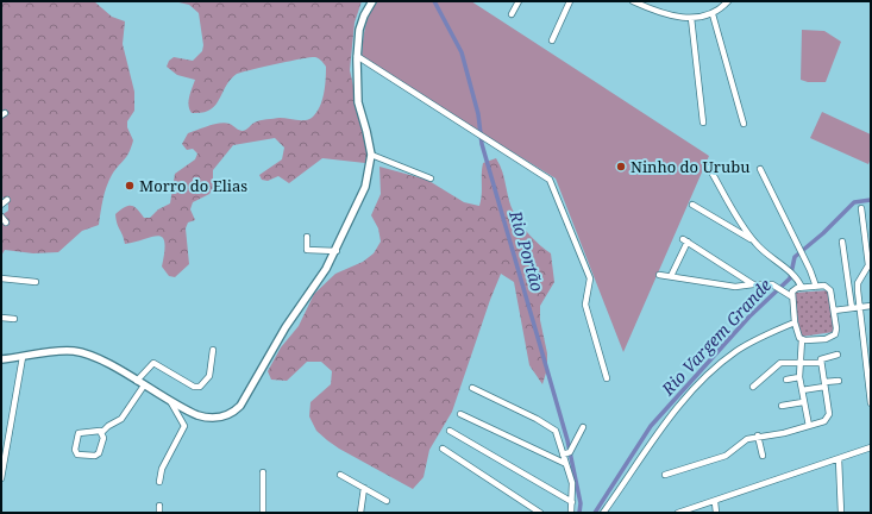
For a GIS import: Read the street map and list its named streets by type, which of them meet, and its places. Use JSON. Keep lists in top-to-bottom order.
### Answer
{
  "water": ["Rio Portão", "Rio Vargem Grande"],
  "places": ["Ninho do Urubu", "Morro do Elias"]
}
